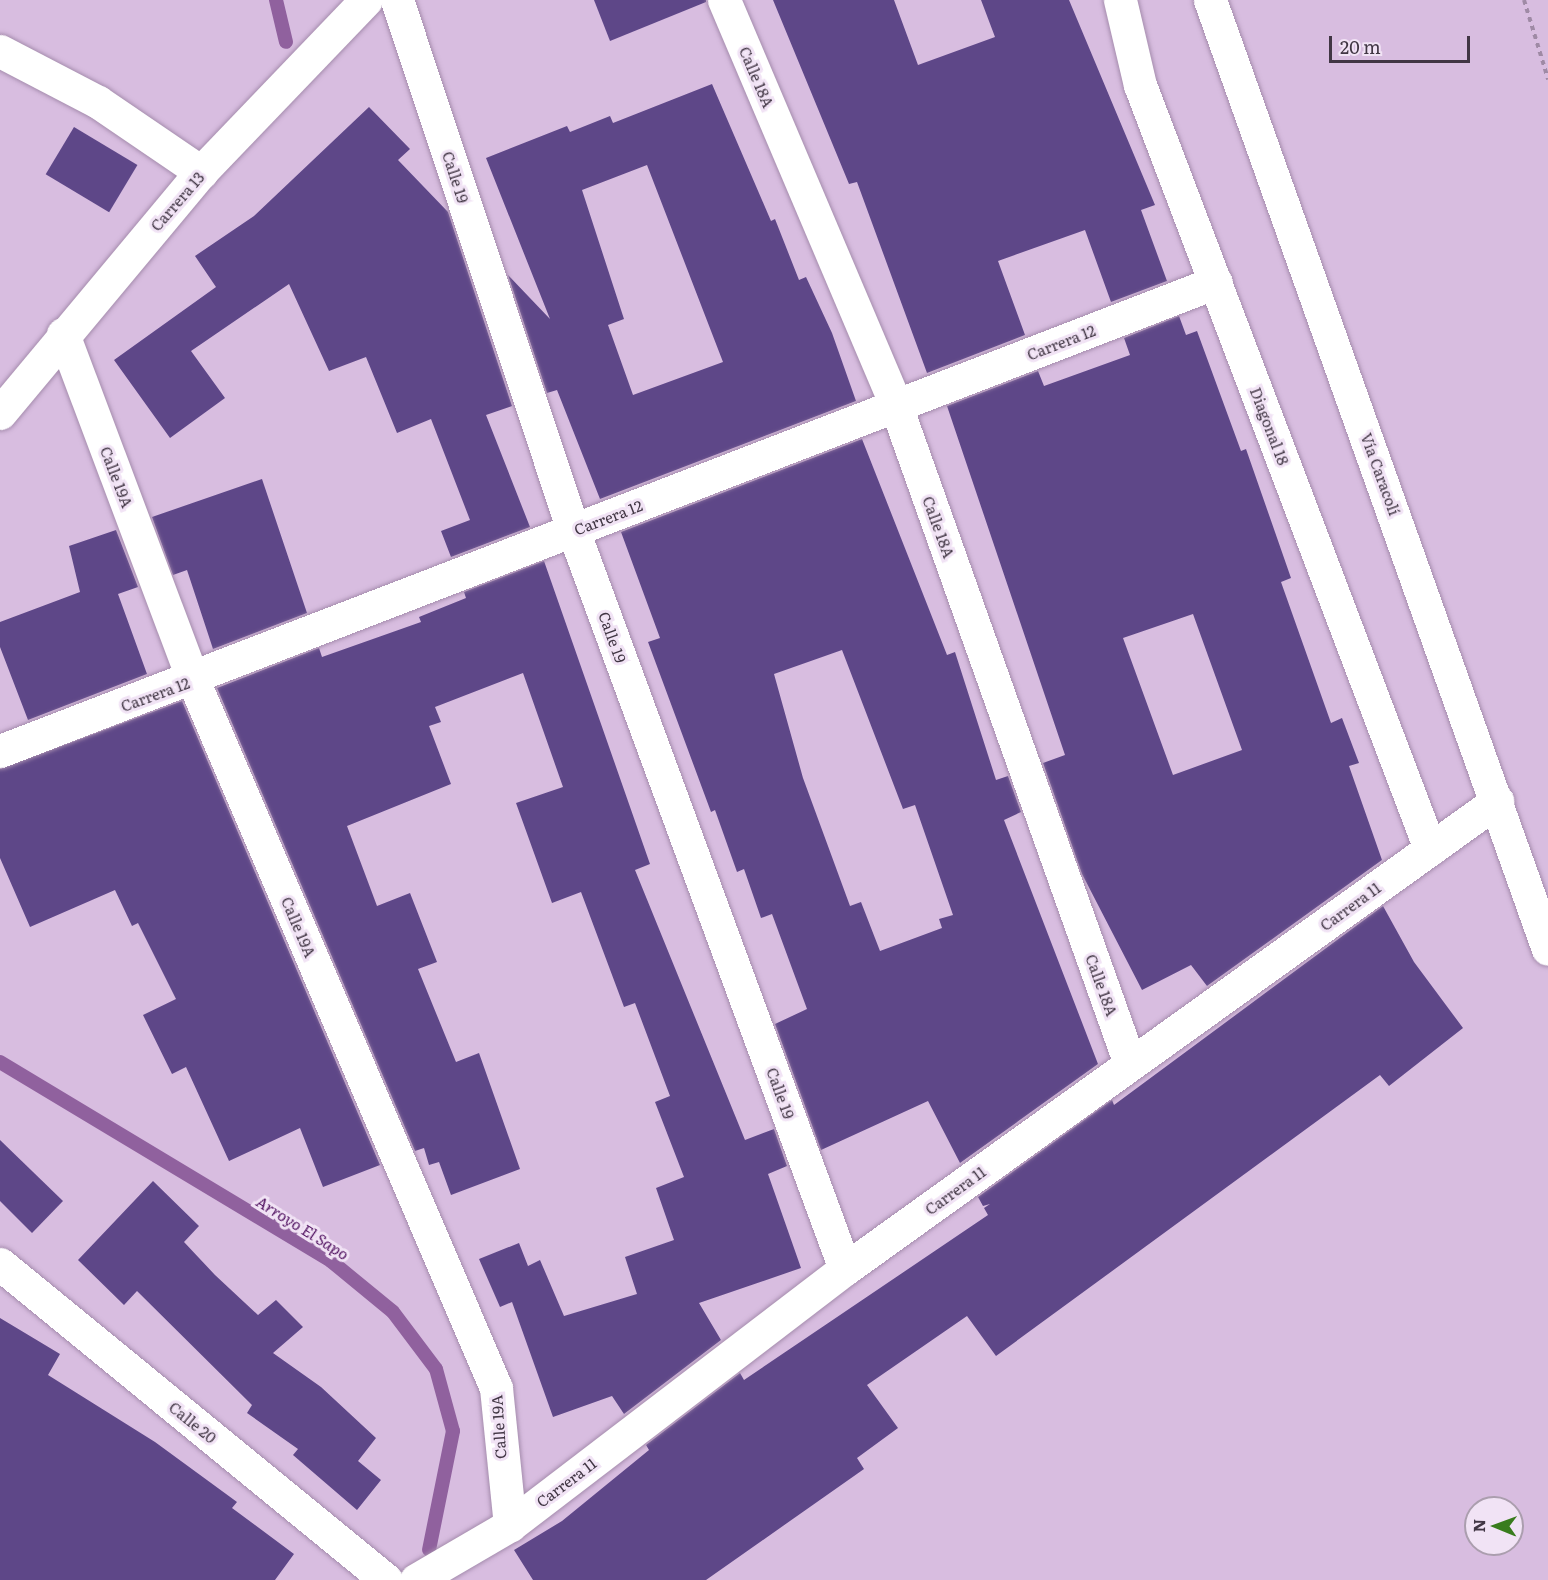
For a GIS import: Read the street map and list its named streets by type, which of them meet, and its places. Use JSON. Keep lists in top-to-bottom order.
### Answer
{
  "streets": {
    "street": [
      "Calle 18A",
      "Calle 19",
      "Carrera 13",
      "Carrera 12",
      "Diagonal 18",
      "Vía Caracolí",
      "Calle 19A",
      "Carrera 11",
      "Calle 20"
    ]
  },
  "crossings": [
    ["Calle 18A", "Carrera 12"],
    ["Calle 18A", "Carrera 11"],
    ["Calle 19", "Carrera 12"],
    ["Calle 19", "Carrera 11"],
    ["Carrera 13", "Calle 19A"],
    ["Carrera 12", "Diagonal 18"],
    ["Carrera 12", "Calle 19A"],
    ["Diagonal 18", "Carrera 11"],
    ["Vía Caracolí", "Carrera 11"],
    ["Calle 19A", "Carrera 11"]
  ],
  "water": ["Arroyo El Sapo"],
  "scale_bar": "20 m",
  "north": "left"
}
